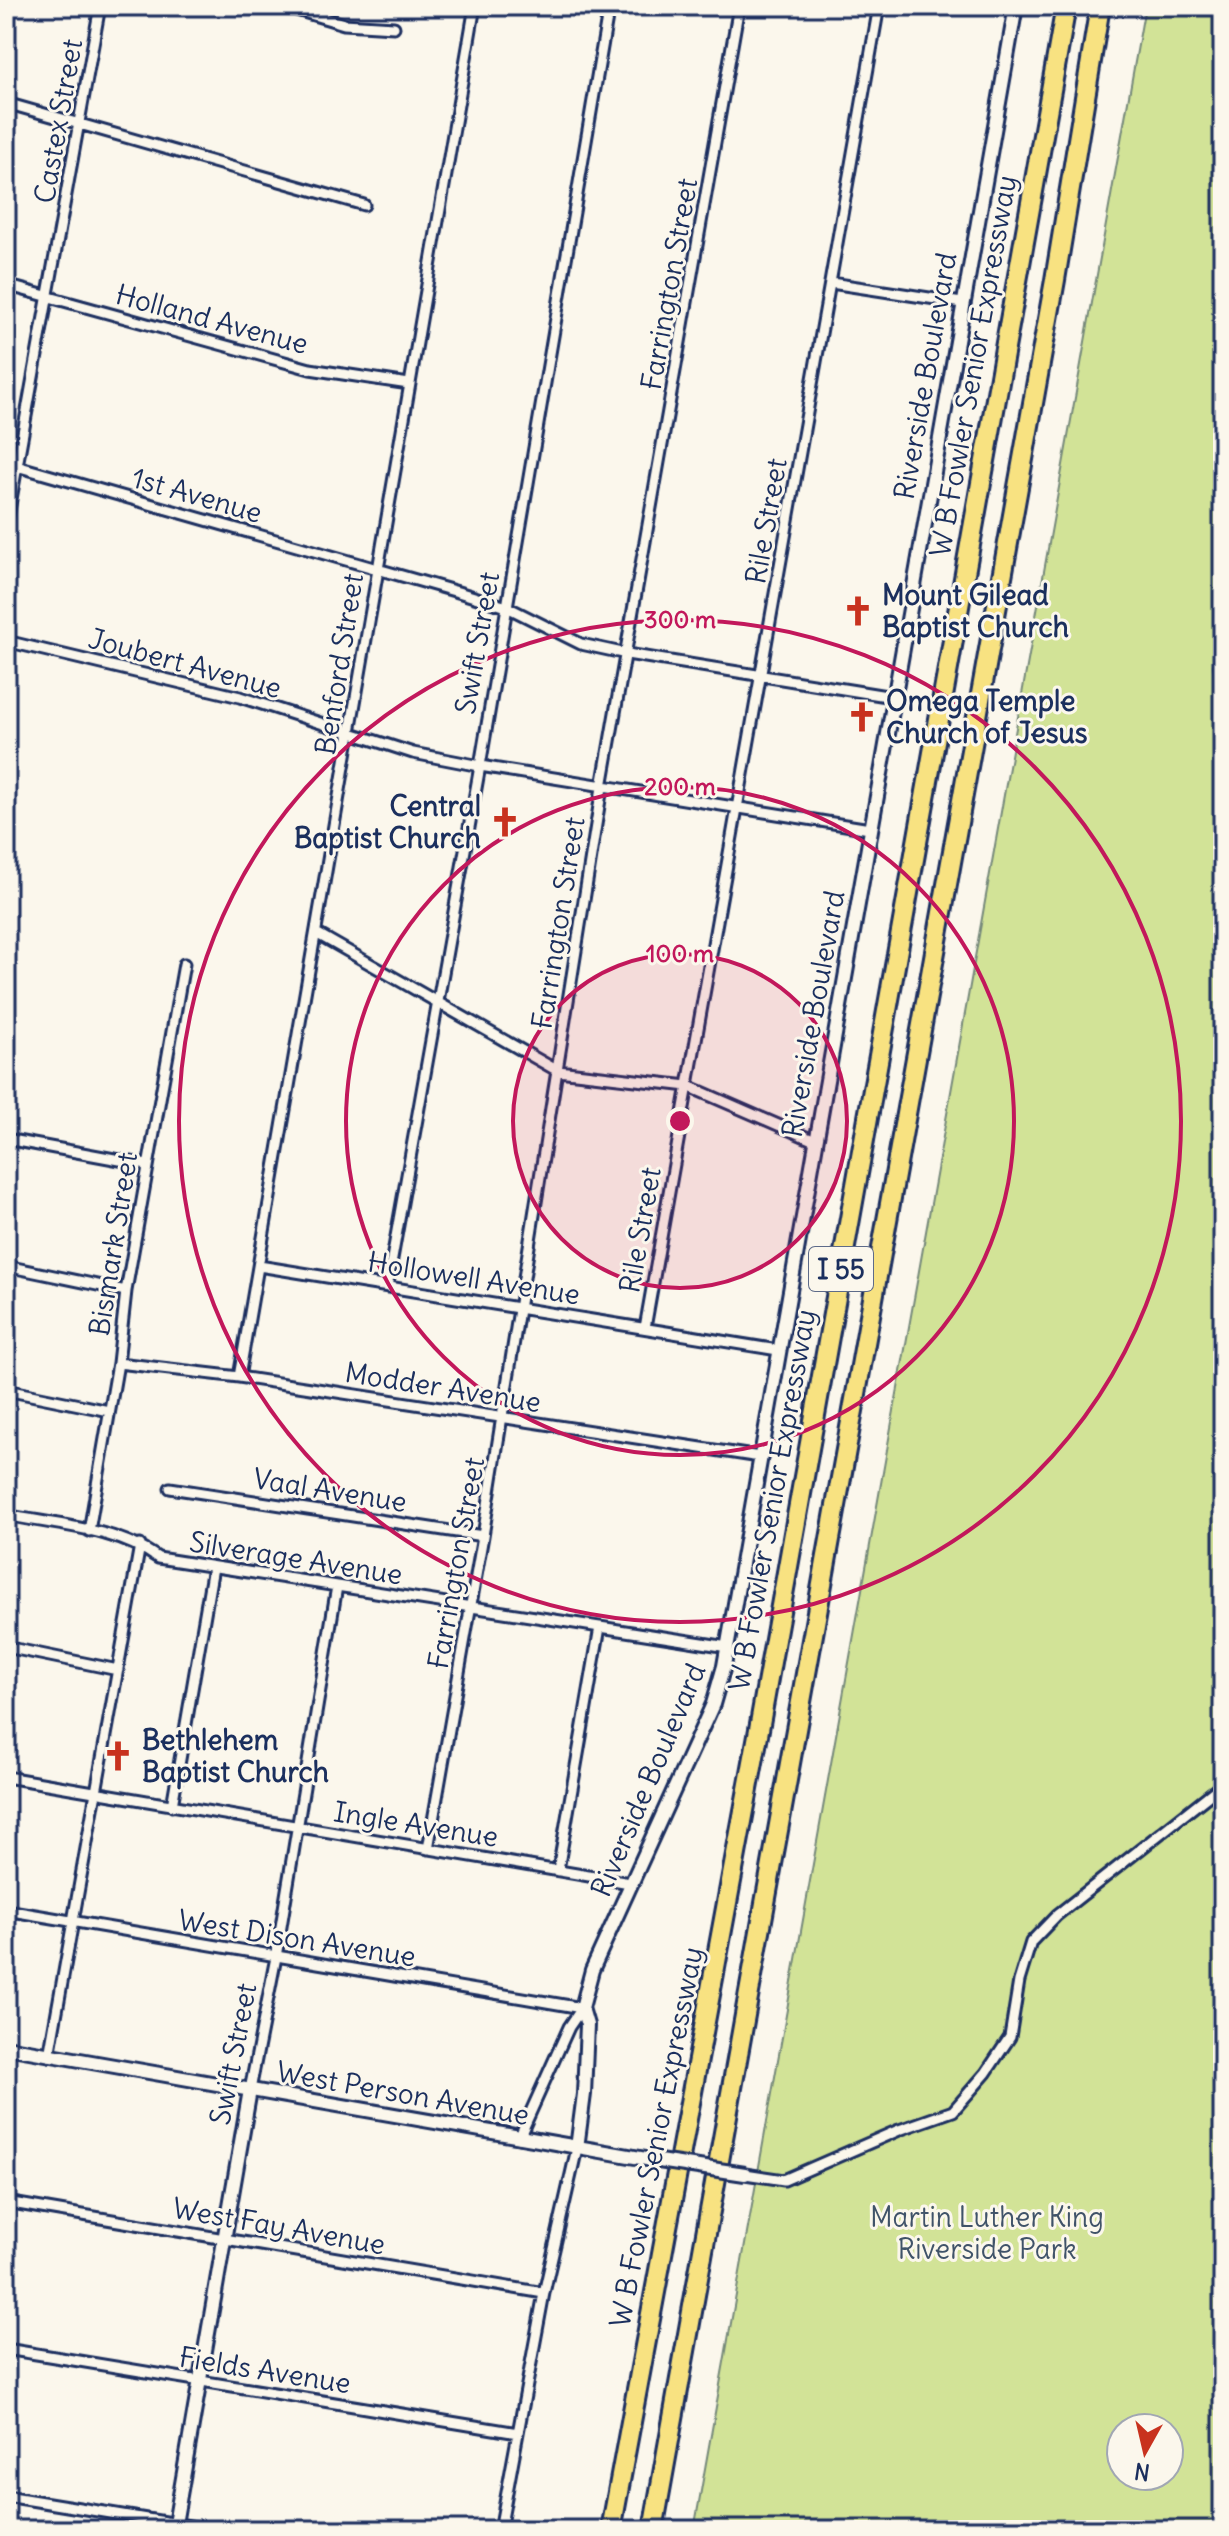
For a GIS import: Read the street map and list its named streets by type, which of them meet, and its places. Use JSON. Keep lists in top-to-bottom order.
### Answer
{
  "streets": {
    "highway": ["W B Fowler Senior Expressway", "I 55"],
    "street": [
      "Castex Street",
      "Farrington Street",
      "Holland Avenue",
      "Riverside Boulevard",
      "1st Avenue",
      "Rile Street",
      "Swift Street",
      "Joubert Avenue",
      "Benford Street",
      "Bismark Street",
      "Hollowell Avenue",
      "Modder Avenue",
      "Vaal Avenue",
      "Silverage Avenue",
      "Ingle Avenue",
      "West Dison Avenue",
      "West Person Avenue",
      "West Fay Avenue",
      "Fields Avenue"
    ]
  },
  "crossings": [
    ["Castex Street", "Holland Avenue"],
    ["Castex Street", "1st Avenue"],
    ["Farrington Street", "1st Avenue"],
    ["Farrington Street", "Joubert Avenue"],
    ["Farrington Street", "Hollowell Avenue"],
    ["Farrington Street", "Modder Avenue"],
    ["Farrington Street", "Vaal Avenue"],
    ["Farrington Street", "Silverage Avenue"],
    ["Farrington Street", "Ingle Avenue"],
    ["Holland Avenue", "Benford Street"],
    ["Riverside Boulevard", "1st Avenue"],
    ["Riverside Boulevard", "Joubert Avenue"],
    ["Riverside Boulevard", "Hollowell Avenue"],
    ["Riverside Boulevard", "Modder Avenue"],
    ["Riverside Boulevard", "Silverage Avenue"],
    ["Riverside Boulevard", "Ingle Avenue"],
    ["Riverside Boulevard", "West Dison Avenue"],
    ["Riverside Boulevard", "West Person Avenue"],
    ["Riverside Boulevard", "West Fay Avenue"],
    ["Riverside Boulevard", "Fields Avenue"],
    ["1st Avenue", "Rile Street"],
    ["1st Avenue", "Swift Street"],
    ["1st Avenue", "Benford Street"],
    ["Rile Street", "Joubert Avenue"],
    ["Rile Street", "Hollowell Avenue"],
    ["Swift Street", "Joubert Avenue"],
    ["Swift Street", "Hollowell Avenue"],
    ["Swift Street", "Silverage Avenue"],
    ["Swift Street", "Ingle Avenue"],
    ["Swift Street", "West Dison Avenue"],
    ["Swift Street", "West Person Avenue"],
    ["Swift Street", "West Fay Avenue"],
    ["Swift Street", "Fields Avenue"],
    ["Joubert Avenue", "Benford Street"],
    ["Benford Street", "Hollowell Avenue"],
    ["Benford Street", "Modder Avenue"],
    ["Bismark Street", "Modder Avenue"],
    ["Bismark Street", "Silverage Avenue"]
  ],
  "parks": ["Martin Luther King Riverside Park"],
  "places": {
    "church": [
      "Mount Gilead Baptist Church",
      "Omega Temple Church of Jesus",
      "Central Baptist Church",
      "Bethlehem Baptist Church"
    ]
  },
  "north": "bottom",
  "rings": ["300 m", "200 m", "100 m"]
}
